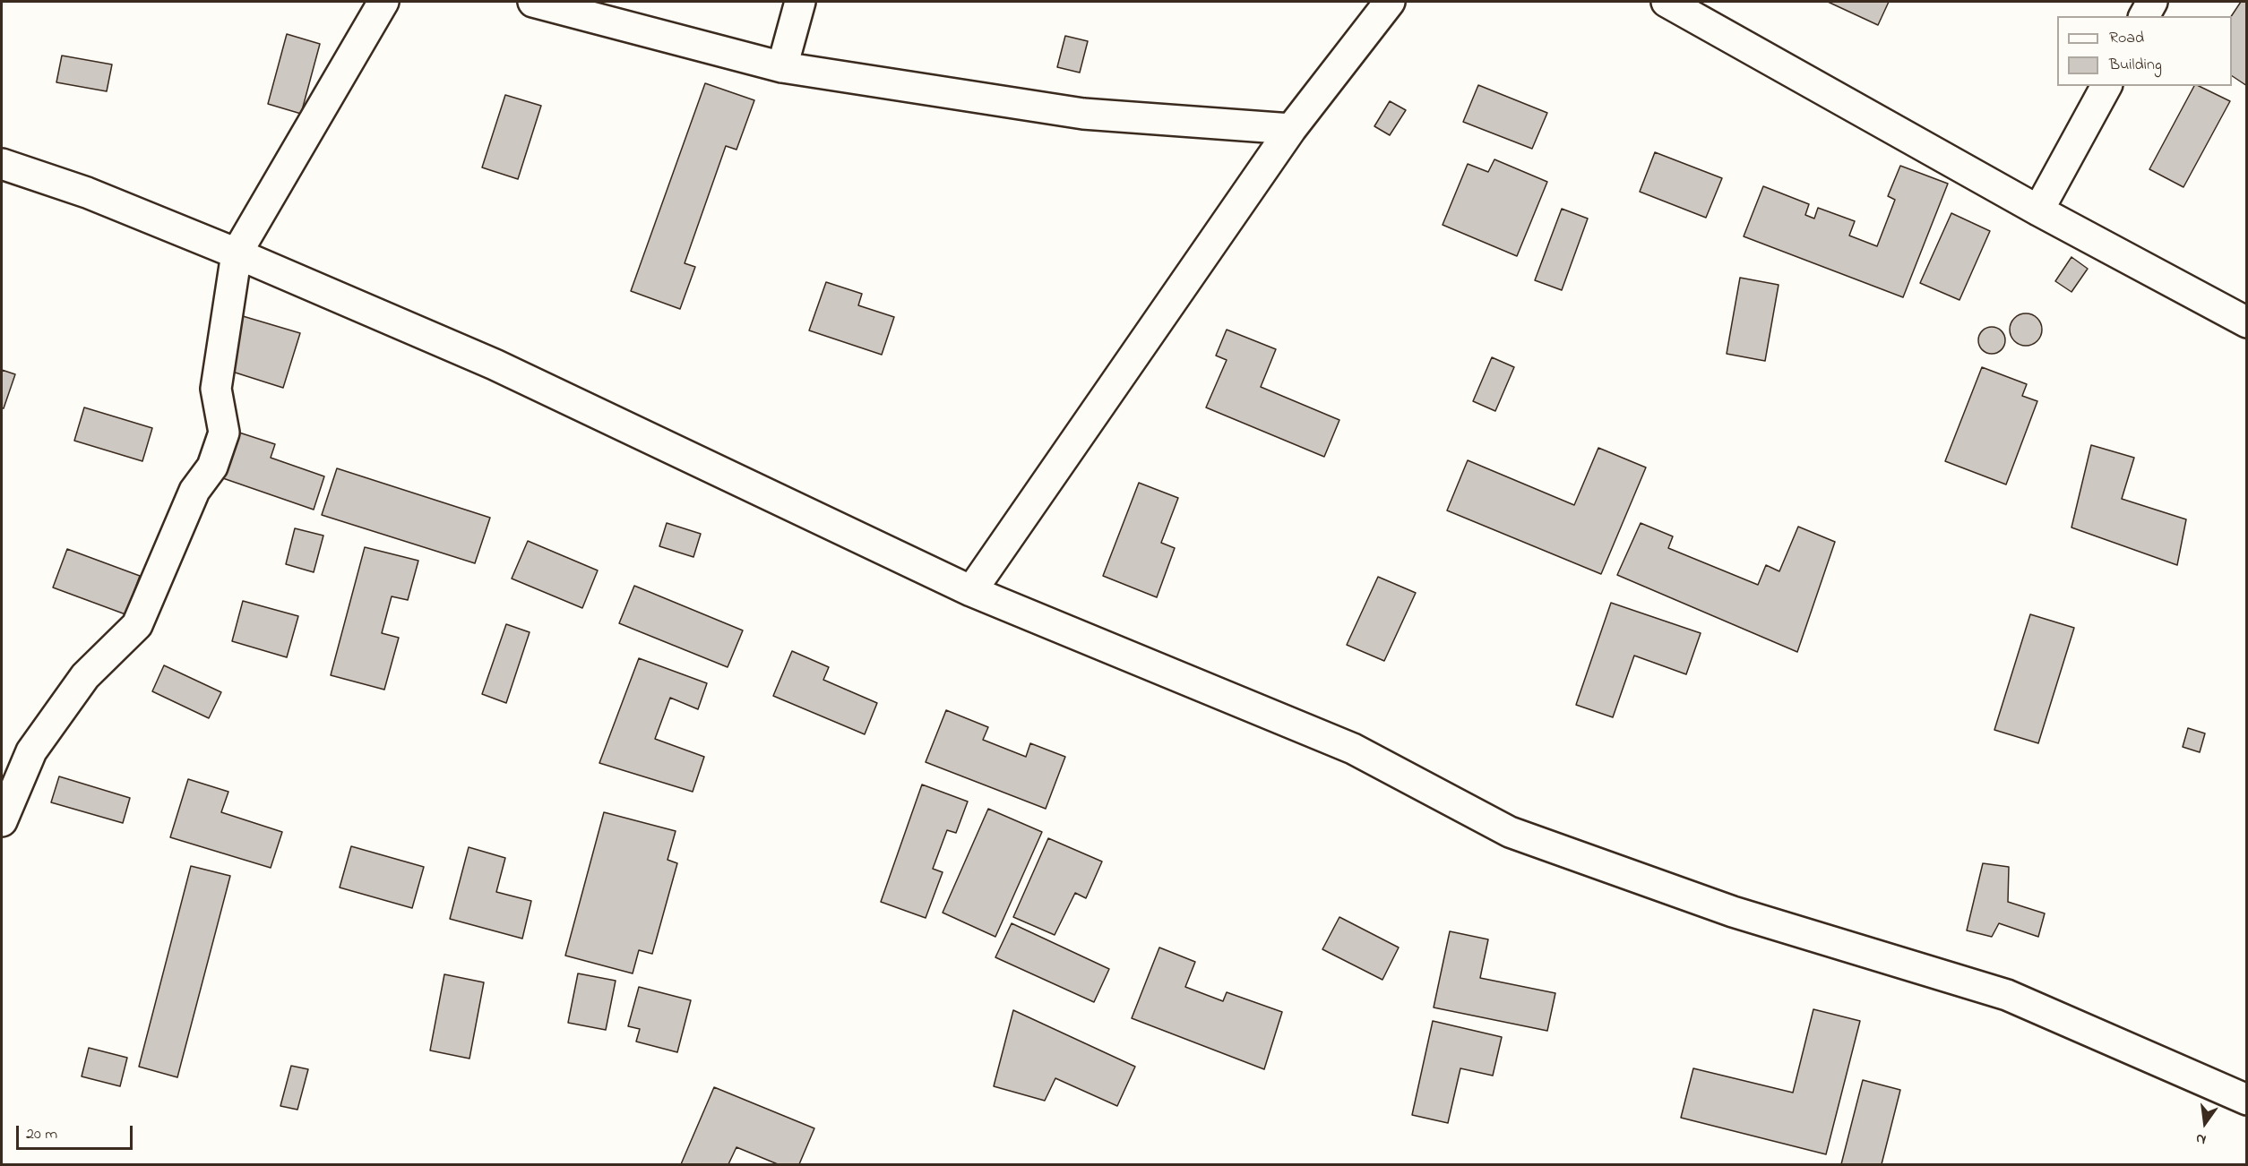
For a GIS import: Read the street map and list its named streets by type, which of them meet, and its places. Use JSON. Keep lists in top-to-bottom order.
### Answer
{
  "legend": ["Road", "Building"],
  "scale_bar": "20 m",
  "north": "bottom"
}
